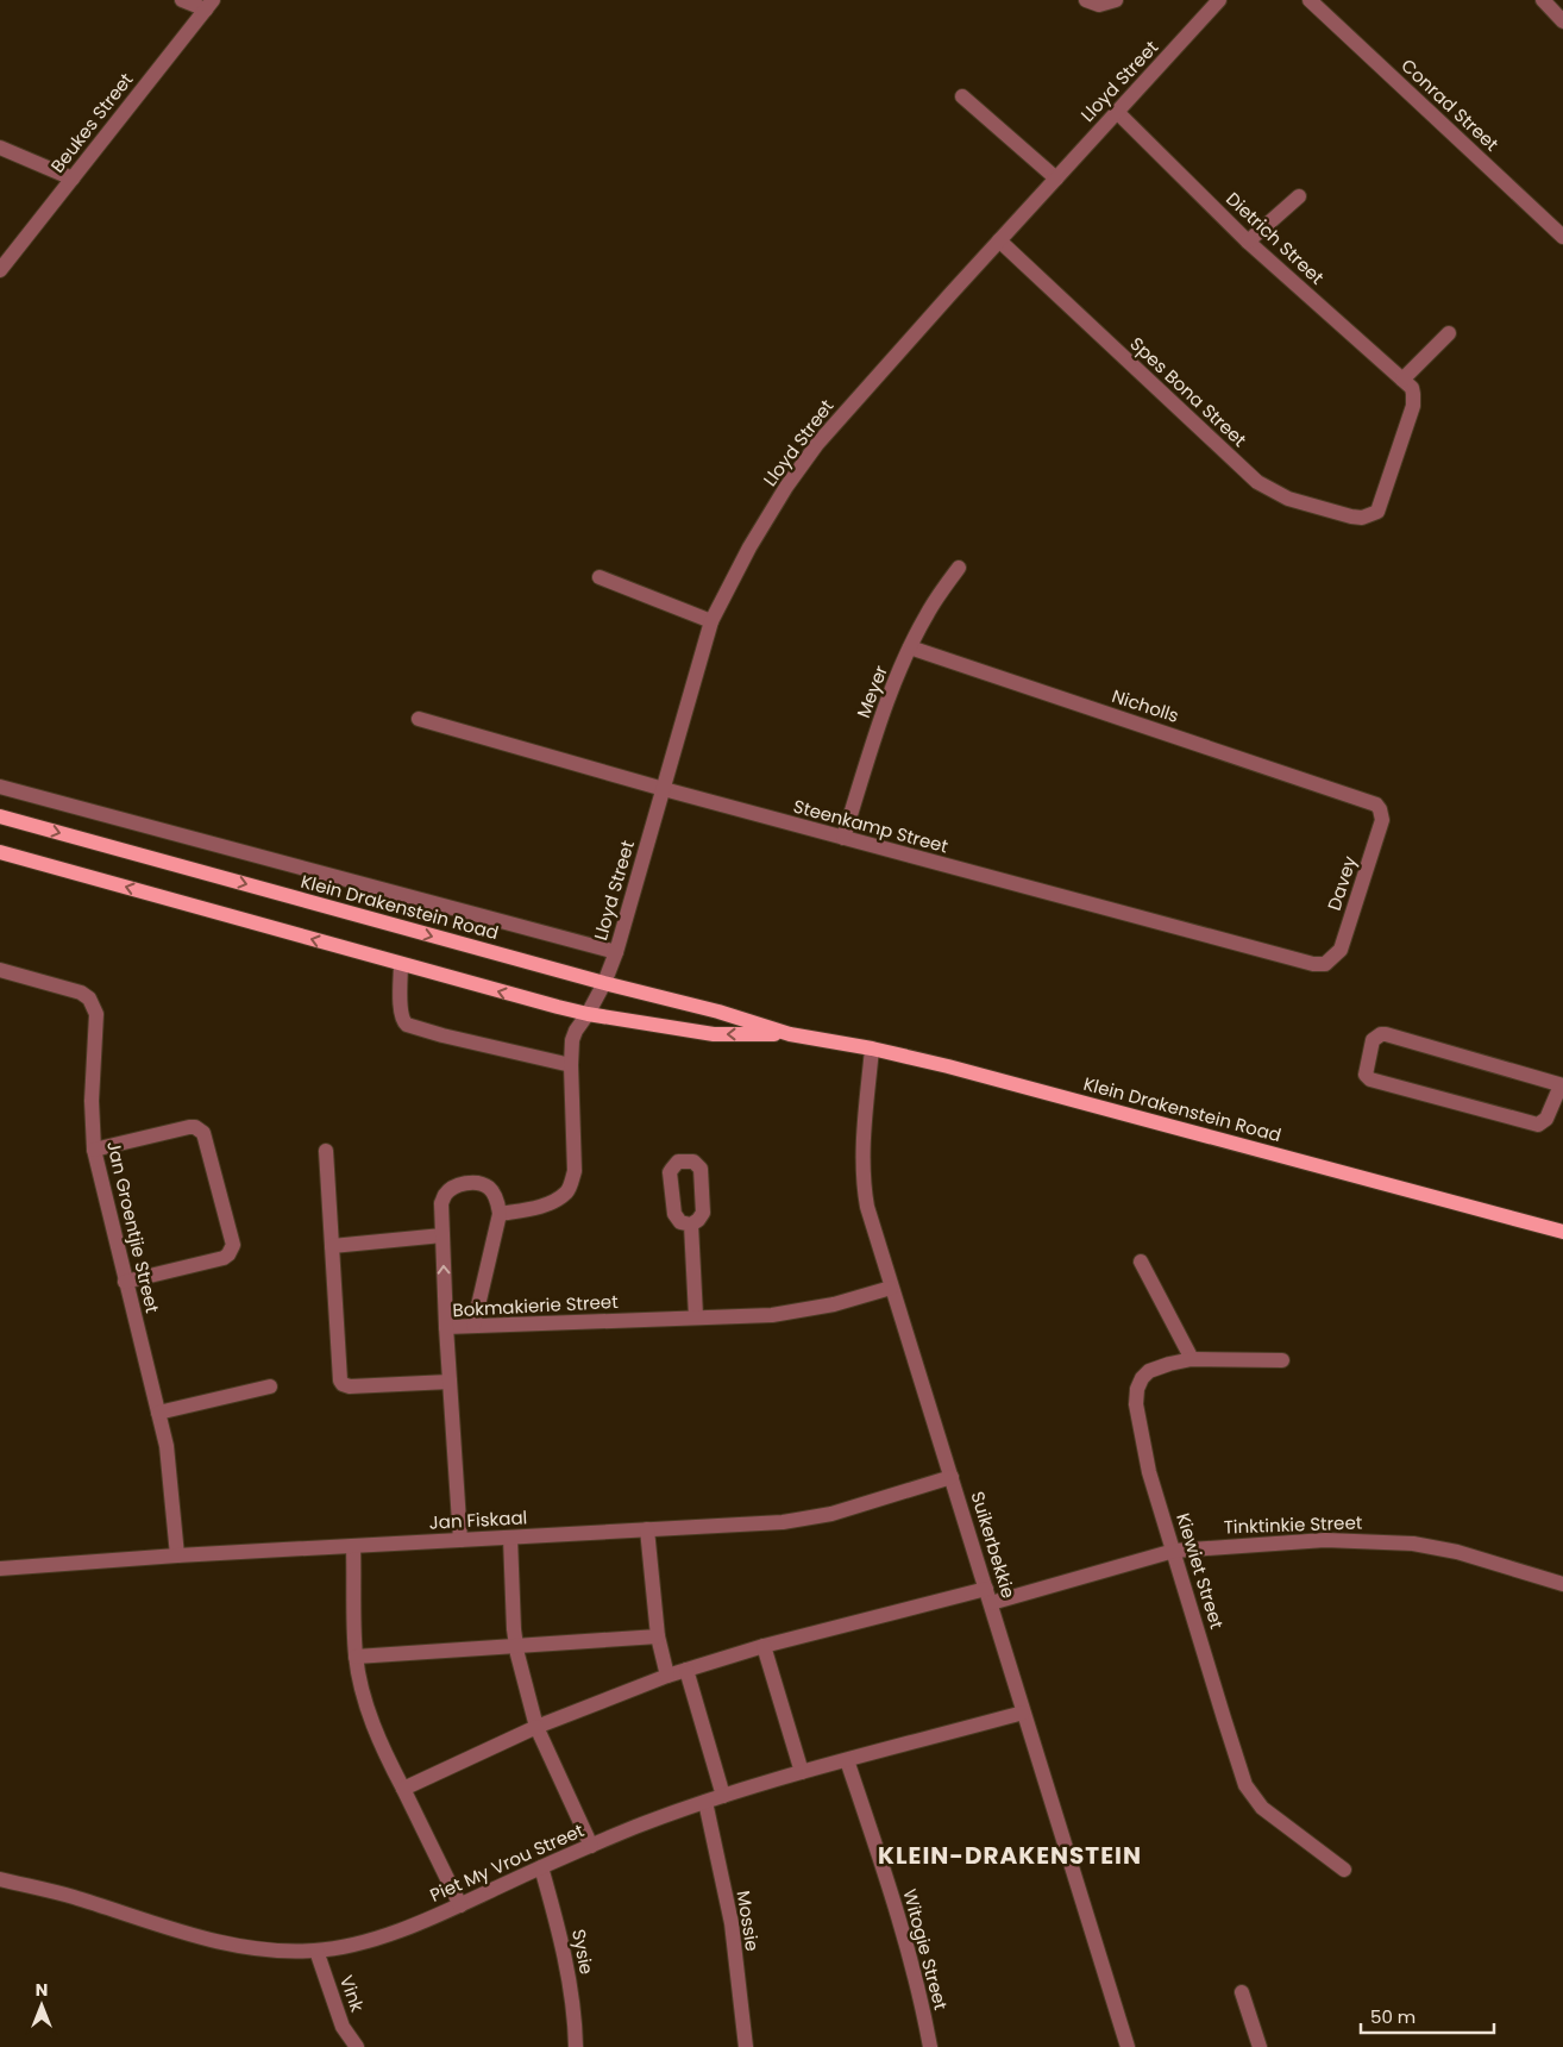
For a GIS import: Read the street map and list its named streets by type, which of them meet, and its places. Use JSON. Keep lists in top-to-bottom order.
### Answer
{
  "streets": {
    "main road": ["Klein Drakenstein Road"],
    "street": [
      "Lloyd Street",
      "Conrad Street",
      "Beukes Street",
      "Dietrich Street",
      "Spes Bona Street",
      "Meyer",
      "Nicholls",
      "Steenkamp Street",
      "Davey",
      "Jan Groentjie Street",
      "Bokmakierie Street",
      "Jan Fiskaal",
      "Tinktinkie Street",
      "Suikerbekkie",
      "Kiewiet Street",
      "Piet My Vrou Street",
      "Mossie",
      "Witogie Street",
      "Sysie",
      "Vink"
    ]
  },
  "crossings": [
    ["Lloyd Street", "Dietrich Street"],
    ["Lloyd Street", "Spes Bona Street"],
    ["Lloyd Street", "Steenkamp Street"],
    ["Lloyd Street", "Klein Drakenstein Road"],
    ["Dietrich Street", "Spes Bona Street"],
    ["Meyer", "Nicholls"],
    ["Meyer", "Steenkamp Street"],
    ["Nicholls", "Davey"],
    ["Steenkamp Street", "Davey"],
    ["Klein Drakenstein Road", "Suikerbekkie"],
    ["Jan Groentjie Street", "Jan Fiskaal"],
    ["Bokmakierie Street", "Jan Fiskaal"],
    ["Bokmakierie Street", "Suikerbekkie"],
    ["Jan Fiskaal", "Suikerbekkie"],
    ["Tinktinkie Street", "Suikerbekkie"],
    ["Tinktinkie Street", "Kiewiet Street"],
    ["Suikerbekkie", "Piet My Vrou Street"],
    ["Piet My Vrou Street", "Mossie"],
    ["Piet My Vrou Street", "Witogie Street"],
    ["Piet My Vrou Street", "Sysie"],
    ["Piet My Vrou Street", "Vink"]
  ],
  "districts": ["KLEIN-DRAKENSTEIN"],
  "scale_bar": "50 m",
  "north": "top"
}
